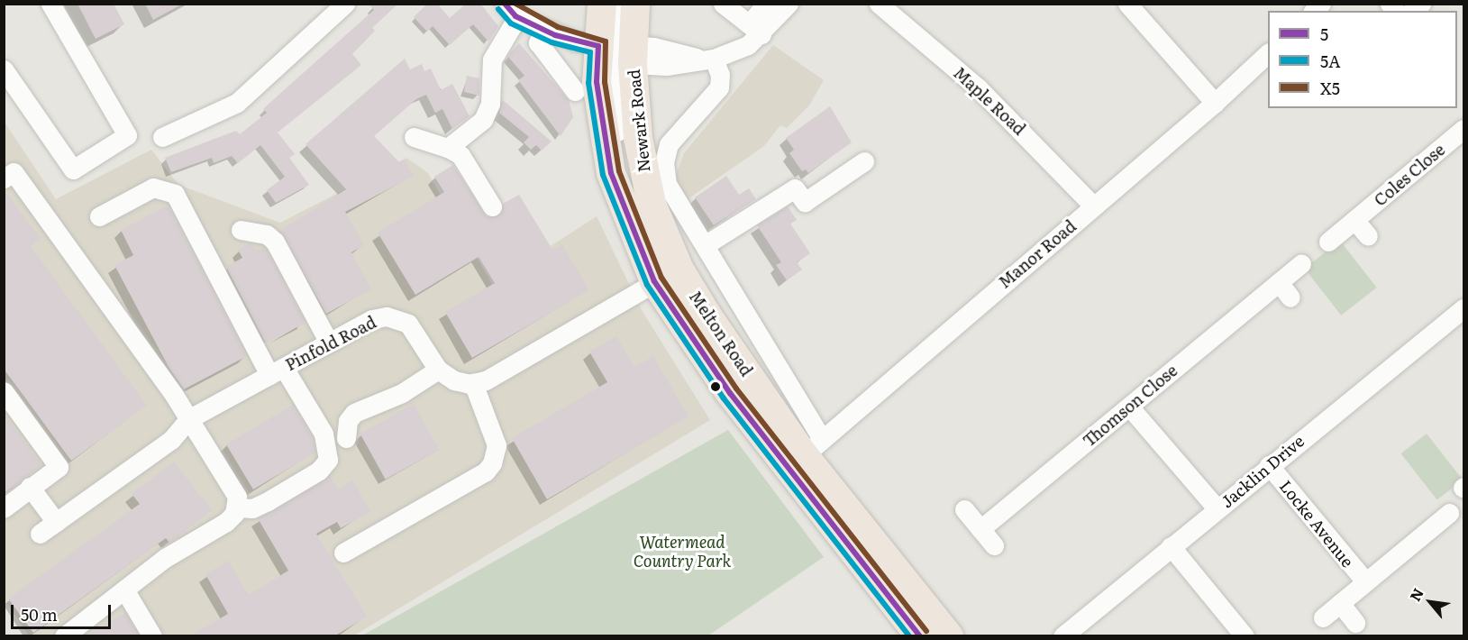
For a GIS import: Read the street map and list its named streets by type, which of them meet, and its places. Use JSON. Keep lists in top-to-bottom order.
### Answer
{
  "streets": {
    "highway": ["Newark Road", "Melton Road"],
    "street": [
      "Maple Road",
      "Coles Close",
      "Manor Road",
      "Pinfold Road",
      "Thomson Close",
      "Jacklin Drive",
      "Locke Avenue"
    ]
  },
  "crossings": [
    ["Maple Road", "Manor Road"],
    ["Newark Road", "Melton Road"],
    ["Manor Road", "Melton Road"],
    ["Jacklin Drive", "Locke Avenue"]
  ],
  "parks": ["Watermead Country Park"],
  "lines": ["transit line 5", "transit line X5", "transit line 5A"],
  "legend": ["5", "5A", "X5"],
  "scale_bar": "50 m",
  "north": "top left"
}
